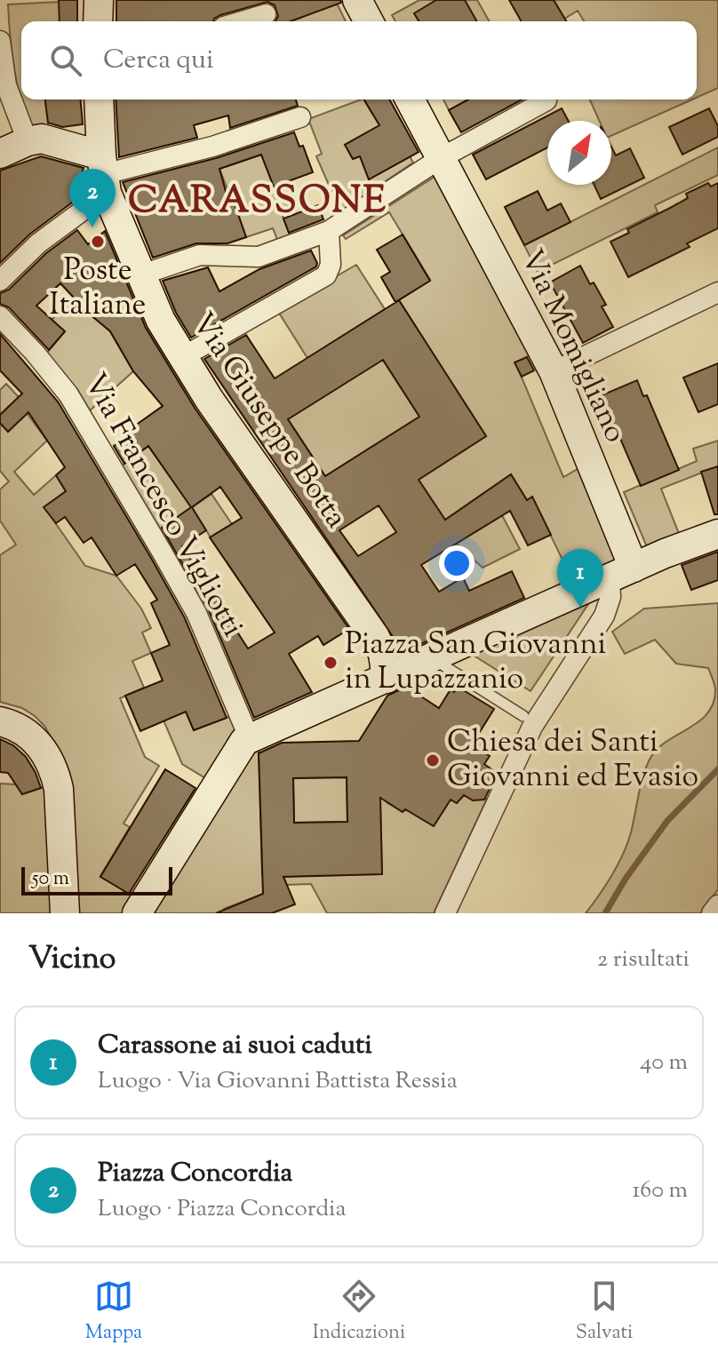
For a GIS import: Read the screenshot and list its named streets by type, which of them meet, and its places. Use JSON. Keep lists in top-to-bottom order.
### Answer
{
  "streets": {
    "street": ["Via Momigliano", "Via Giuseppe Botta", "Via Francesco Vigliotti"]
  },
  "districts": ["CARASSONE"],
  "places": ["Poste Italiane", "Piazza San Giovanni in Lupazzanio", "Chiesa dei Santi Giovanni ed Evasio"],
  "scale_bar": "50 m",
  "north": "top right",
  "page": {
    "search": "Cerca qui",
    "pins": ["2", "1"],
    "scale": "50 m",
    "heading": ["Vicino", "2 risultati"],
    "list": [
      {
        "mark": "1",
        "name": "Carassone ai suoi caduti",
        "note": "Luogo · Via Giovanni Battista Ressia",
        "value": "40 m"
      },
      {
        "mark": "2",
        "name": "Piazza Concordia",
        "note": "Luogo · Piazza Concordia",
        "value": "160 m"
      }
    ],
    "nav": ["Mappa", "Indicazioni", "Salvati"]
  }
}
